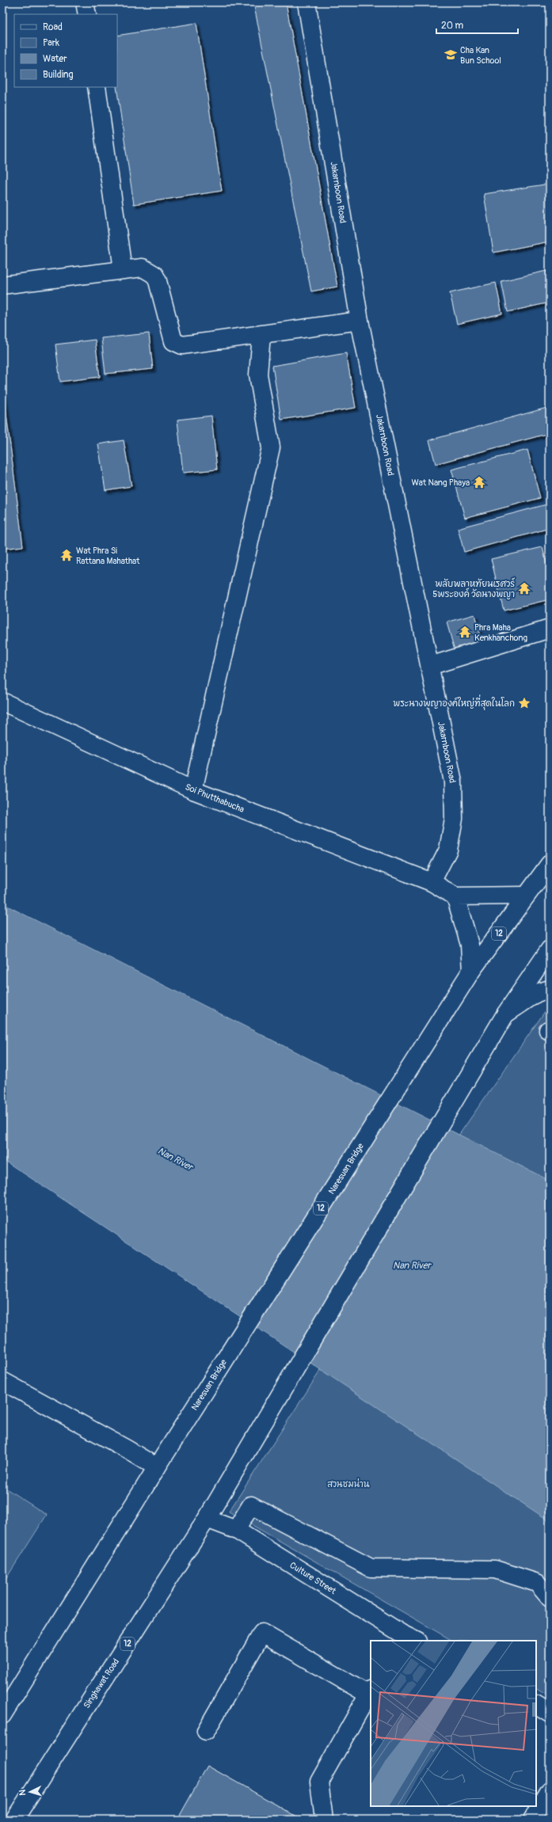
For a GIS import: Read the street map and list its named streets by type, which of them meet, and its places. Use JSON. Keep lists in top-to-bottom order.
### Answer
{
  "streets": {
    "street": [
      "Jakarnboon Road",
      "Soi Phutthabucha",
      "12",
      "Naresuan Bridge",
      "Culture Street",
      "Singhawat Road"
    ]
  },
  "crossings": [
    ["Jakarnboon Road", "Soi Phutthabucha"],
    ["12", "Naresuan Bridge"],
    ["12", "Singhawat Road"],
    ["Culture Street", "Singhawat Road"]
  ],
  "water": ["Nan River"],
  "parks": ["สวนชมน่าน"],
  "places": {
    "school or university": ["Cha Kan Bun School"],
    "temple": [
      "Wat Nang Phaya",
      "Wat Phra Si Rattana Mahathat",
      "พลับพลาหทัยนเรศวร์ 5พระองค์ วัดนางพญา",
      "Phra Maha Kenkhanchong"
    ],
    "place": ["พระนางพญาองค์ใหญ่ที่สุดในโลก"]
  },
  "legend": [
    "Road",
    "Park",
    "Water",
    "Building"
  ],
  "scale_bar": "20 m",
  "north": "left"
}
